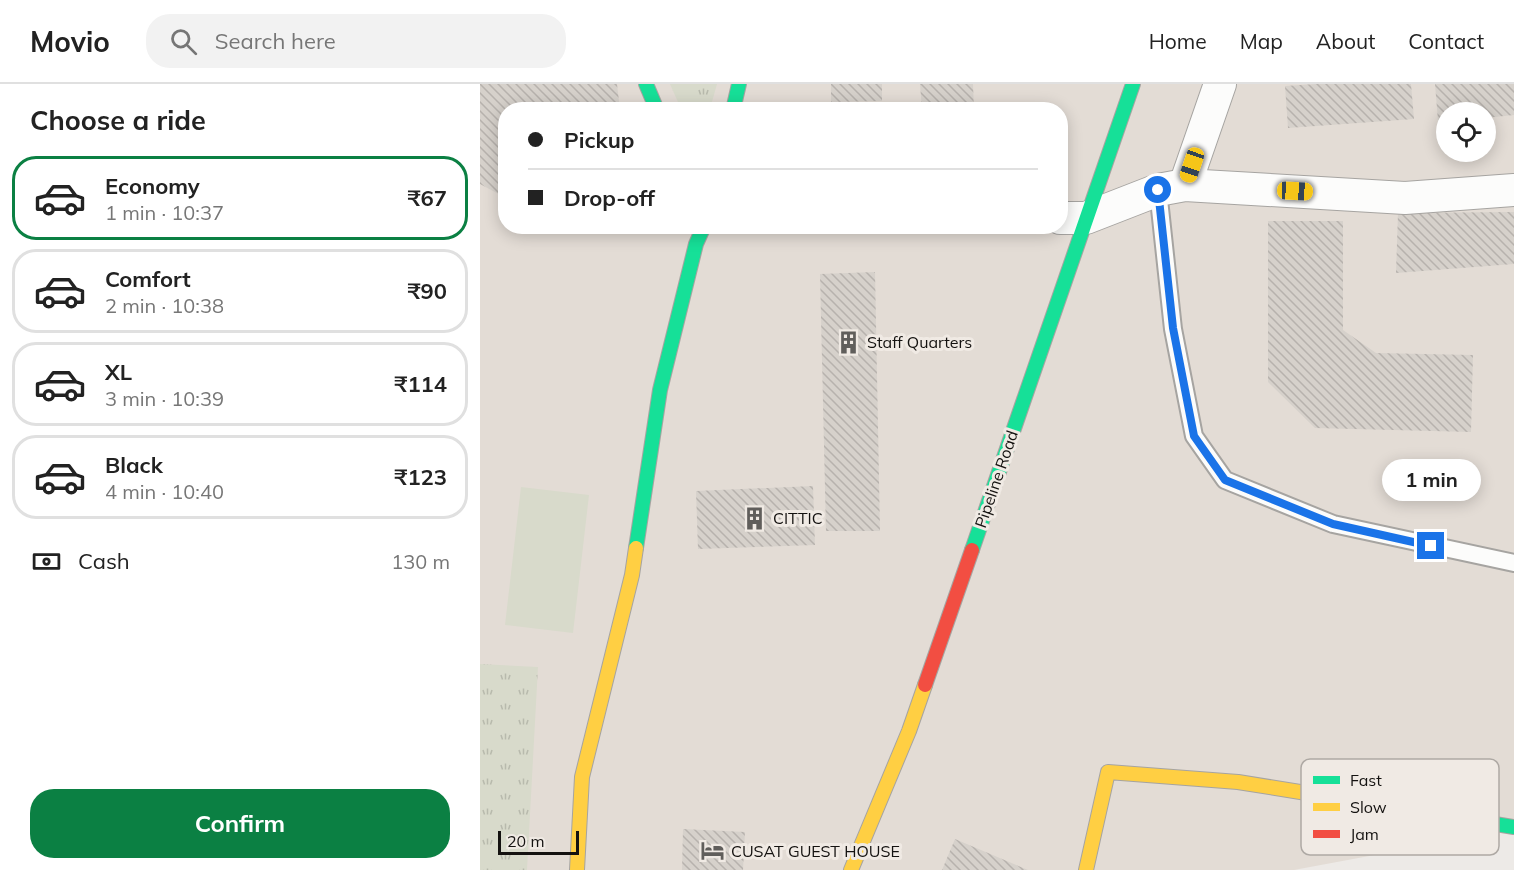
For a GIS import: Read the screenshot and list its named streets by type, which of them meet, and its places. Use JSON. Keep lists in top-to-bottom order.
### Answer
{
  "streets": {
    "street": ["Pipeline Road"]
  },
  "places": {
    "building": ["Staff Quarters", "CITTIC"],
    "hotel": ["CUSAT GUEST HOUSE"]
  },
  "legend": ["Fast", "Slow", "Jam"],
  "scale_bar": "20 m",
  "page": {
    "header": "Movio",
    "search": "Search here",
    "nav": [
      "Home",
      "Map",
      "About",
      "Contact"
    ],
    "heading": "Choose a ride",
    "banner": ["Pickup", "Drop-off"],
    "list": [
      {
        "name": "Economy",
        "note": "1 min · 10:37",
        "value": "₹67"
      },
      {
        "name": "Comfort",
        "note": "2 min · 10:38",
        "value": "₹90"
      },
      {
        "name": "XL",
        "note": "3 min · 10:39",
        "value": "₹114"
      },
      {
        "name": "Black",
        "note": "4 min · 10:40",
        "value": "₹123"
      }
    ],
    "bubble": "1 min",
    "pay": ["Cash", "130 m"],
    "buttons": "Confirm",
    "scale": "20 m"
  }
}
